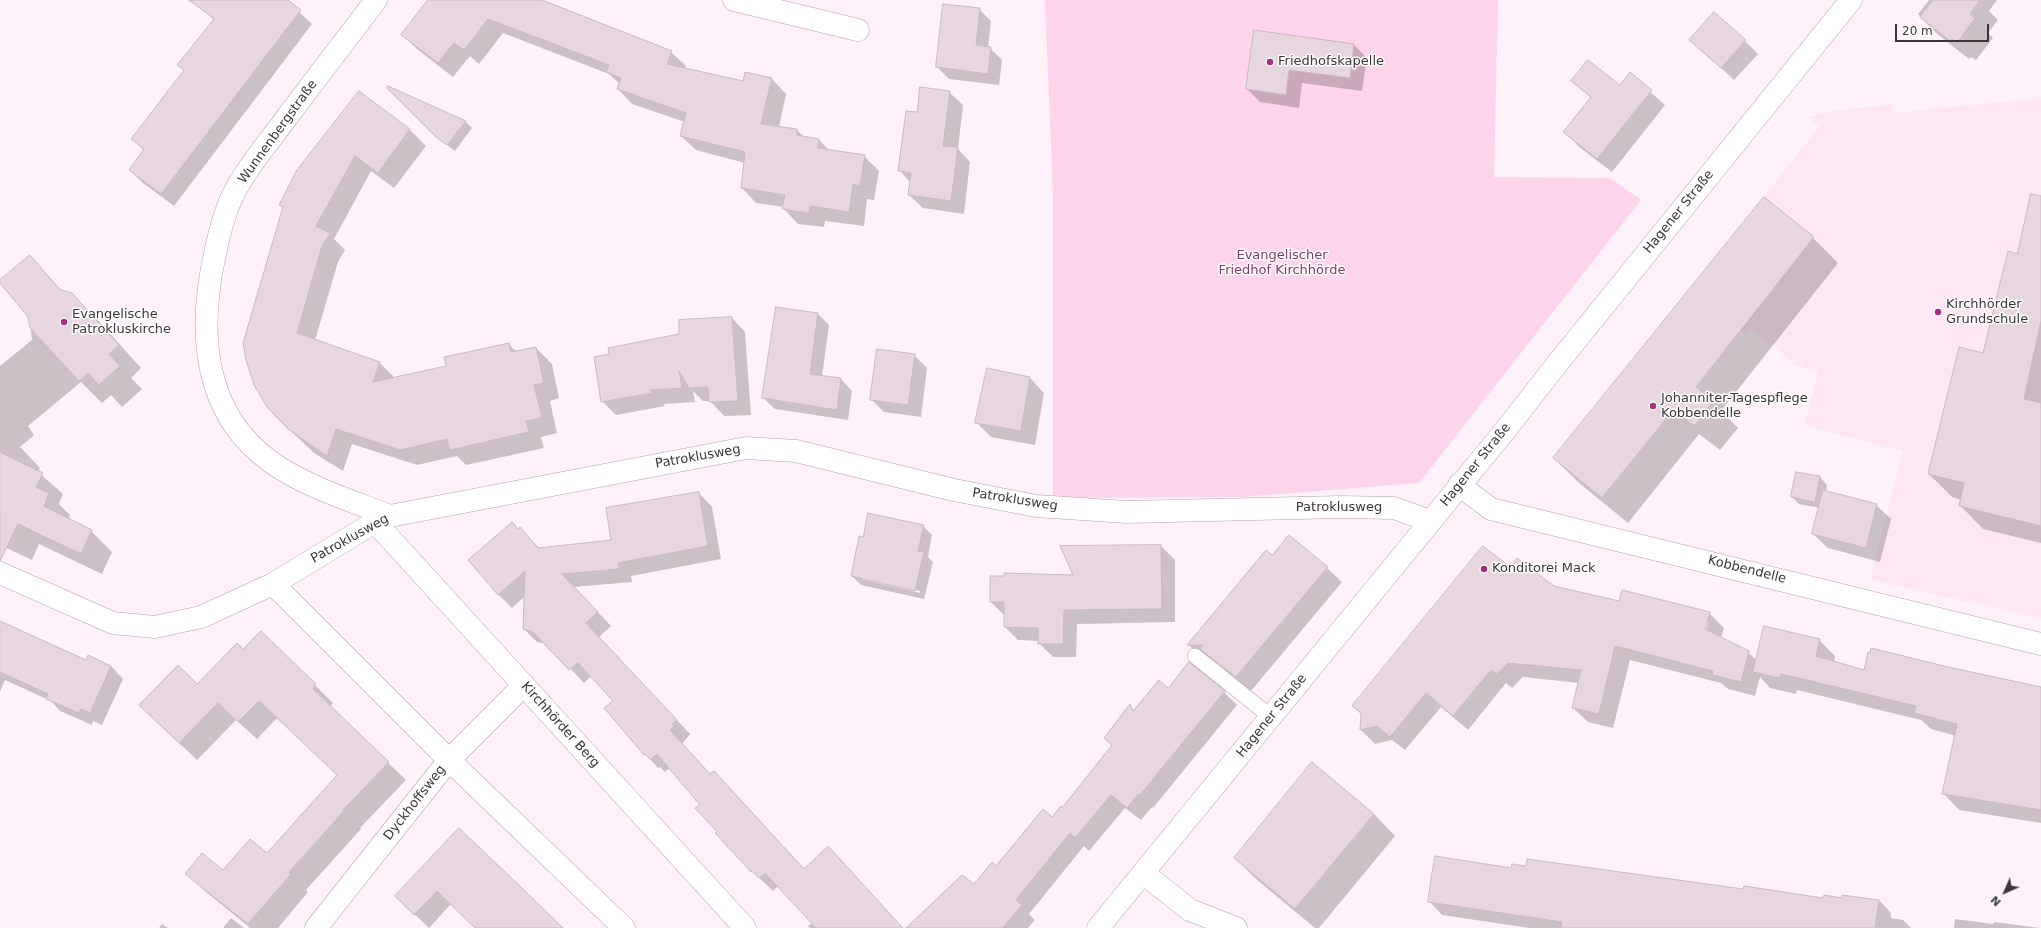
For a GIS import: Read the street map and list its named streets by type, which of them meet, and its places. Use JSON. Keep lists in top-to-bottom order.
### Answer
{
  "streets": {
    "street": [
      "Wunnenbergstraße",
      "Hagener Straße",
      "Patroklusweg",
      "Kobbendelle",
      "Kirchhörder Berg",
      "Dyckhoffsweg"
    ]
  },
  "crossings": [
    ["Wunnenbergstraße", "Patroklusweg"],
    ["Wunnenbergstraße", "Kirchhörder Berg"],
    ["Hagener Straße", "Patroklusweg"],
    ["Hagener Straße", "Kobbendelle"],
    ["Patroklusweg", "Kirchhörder Berg"],
    ["Kirchhörder Berg", "Dyckhoffsweg"]
  ],
  "parks": ["Evangelischer Friedhof Kirchhörde"],
  "places": [
    "Friedhofskapelle",
    "Kirchhörder Grundschule",
    "Evangelische Patrokluskirche",
    "Johanniter-Tagespflege Kobbendelle",
    "Konditorei Mack"
  ],
  "scale_bar": "20 m",
  "north": "bottom left"
}
